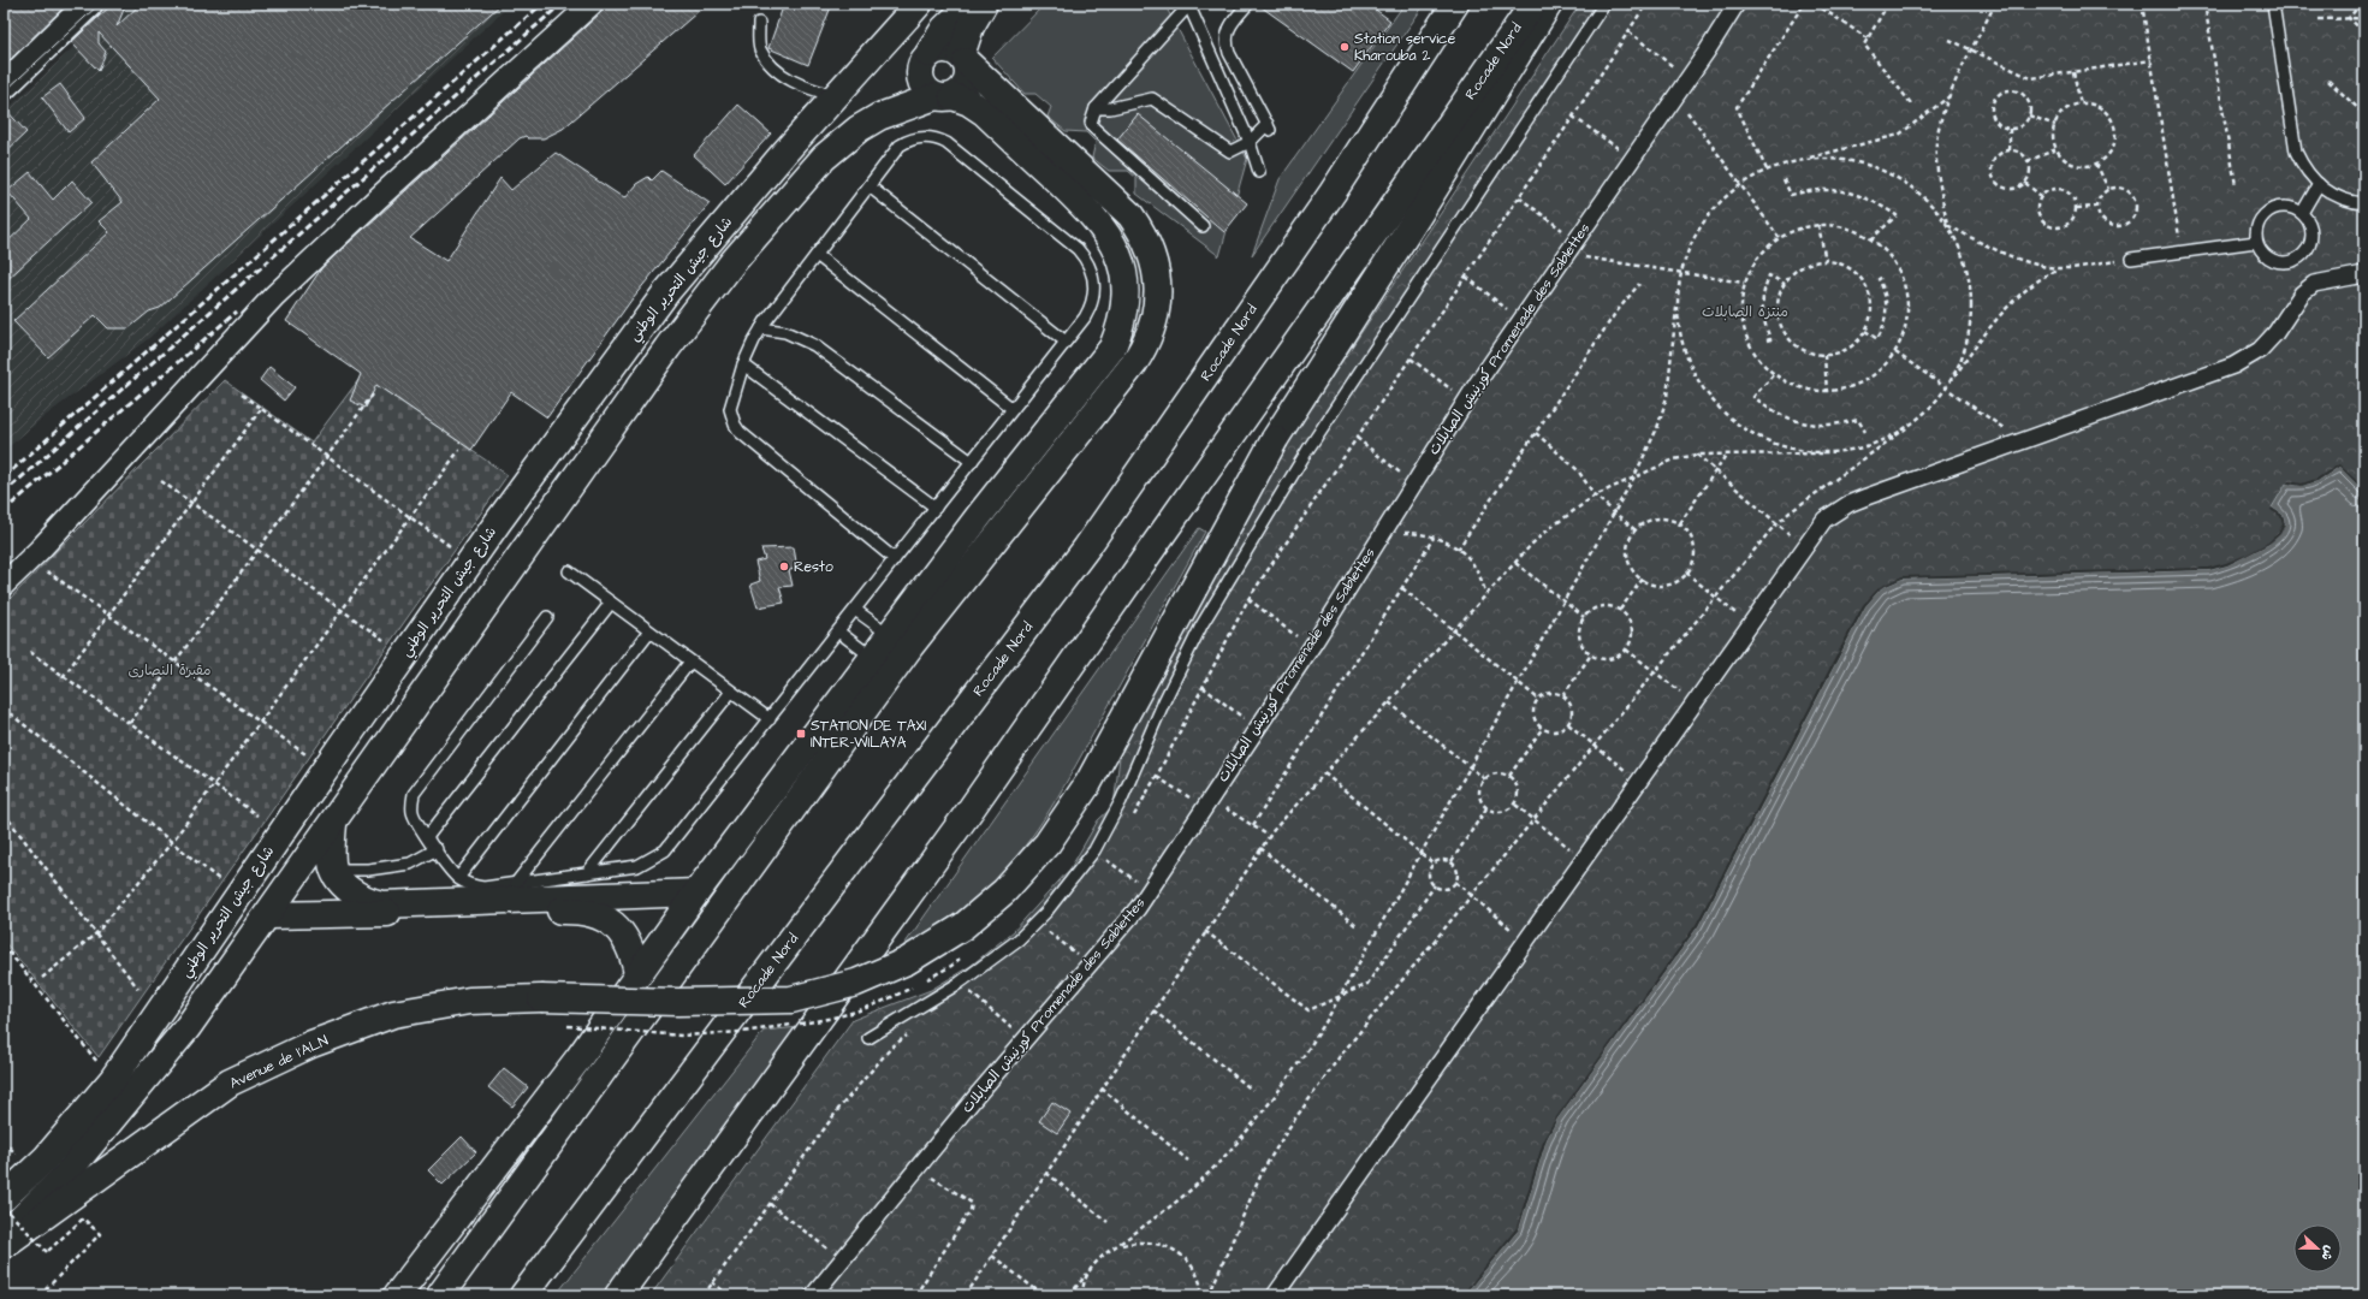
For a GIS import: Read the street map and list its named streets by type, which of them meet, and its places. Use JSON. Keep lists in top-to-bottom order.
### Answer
{
  "streets": {
    "main road": ["Rocade Nord", "شارع جيش التحرير الوطني", "Avenue de l'ALN"],
    "street": ["كورنيش الصابلات Promenade des Sablettes"]
  },
  "crossings": [
    ["Rocade Nord", "Avenue de l'ALN"]
  ],
  "parks": ["منتزه الصابلات", "مقبرة النصارى"],
  "places": {
    "other": ["Station service Kharouba 2", "Resto"],
    "transit": ["STATION DE TAXI INTER-WILAYA"]
  },
  "north": "right"
}
